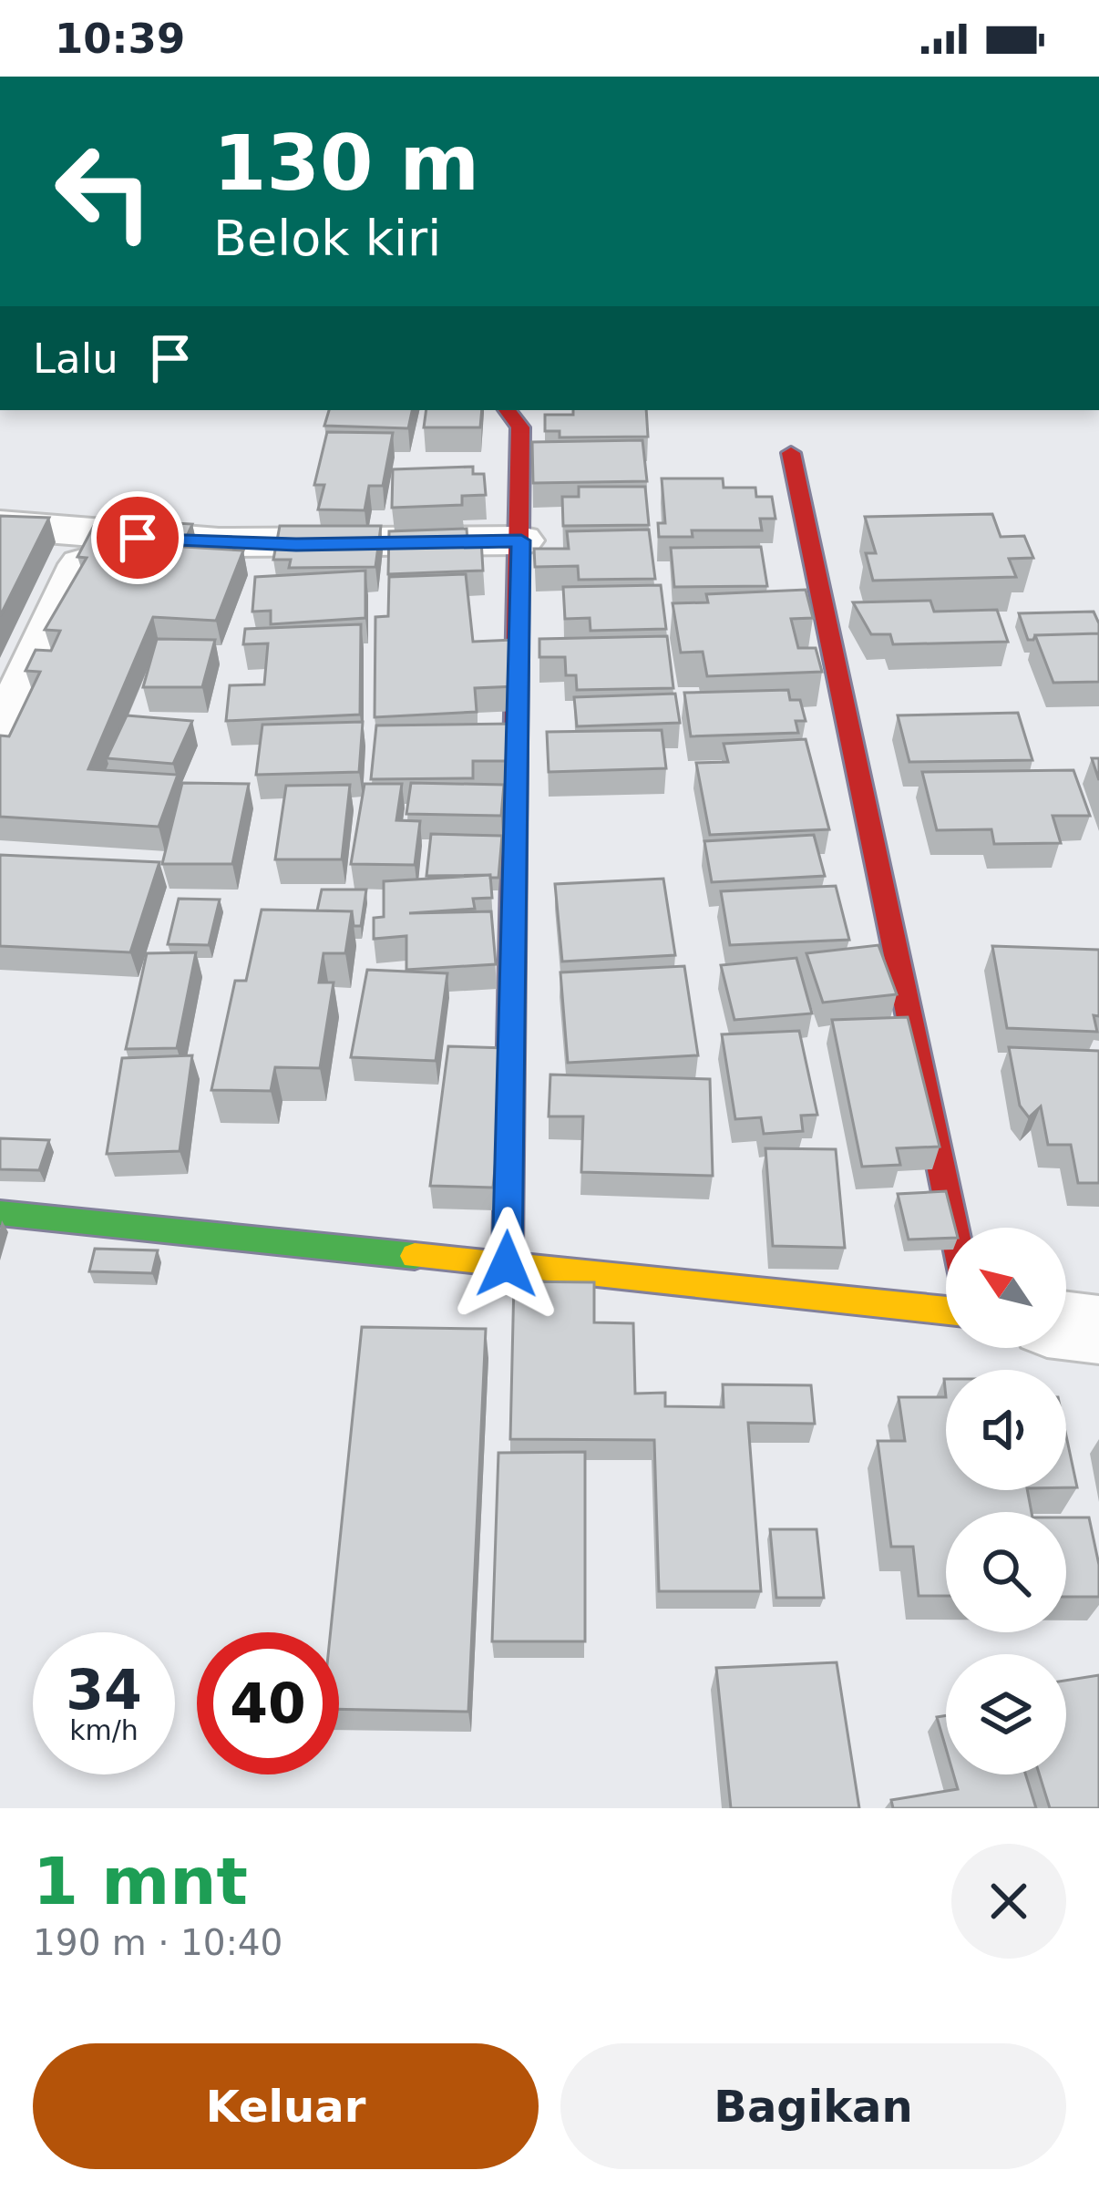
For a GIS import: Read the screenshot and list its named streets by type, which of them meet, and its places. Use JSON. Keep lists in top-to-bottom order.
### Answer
{
  "north": "top left",
  "page": {
    "status": "10:39",
    "turn": ["130 m", "Belok kiri"],
    "then": "Lalu",
    "speed": "34 km/h",
    "limit": "40",
    "heading": ["1 mnt", "190 m · 10:40"],
    "buttons": ["Keluar", "Bagikan"]
  }
}
